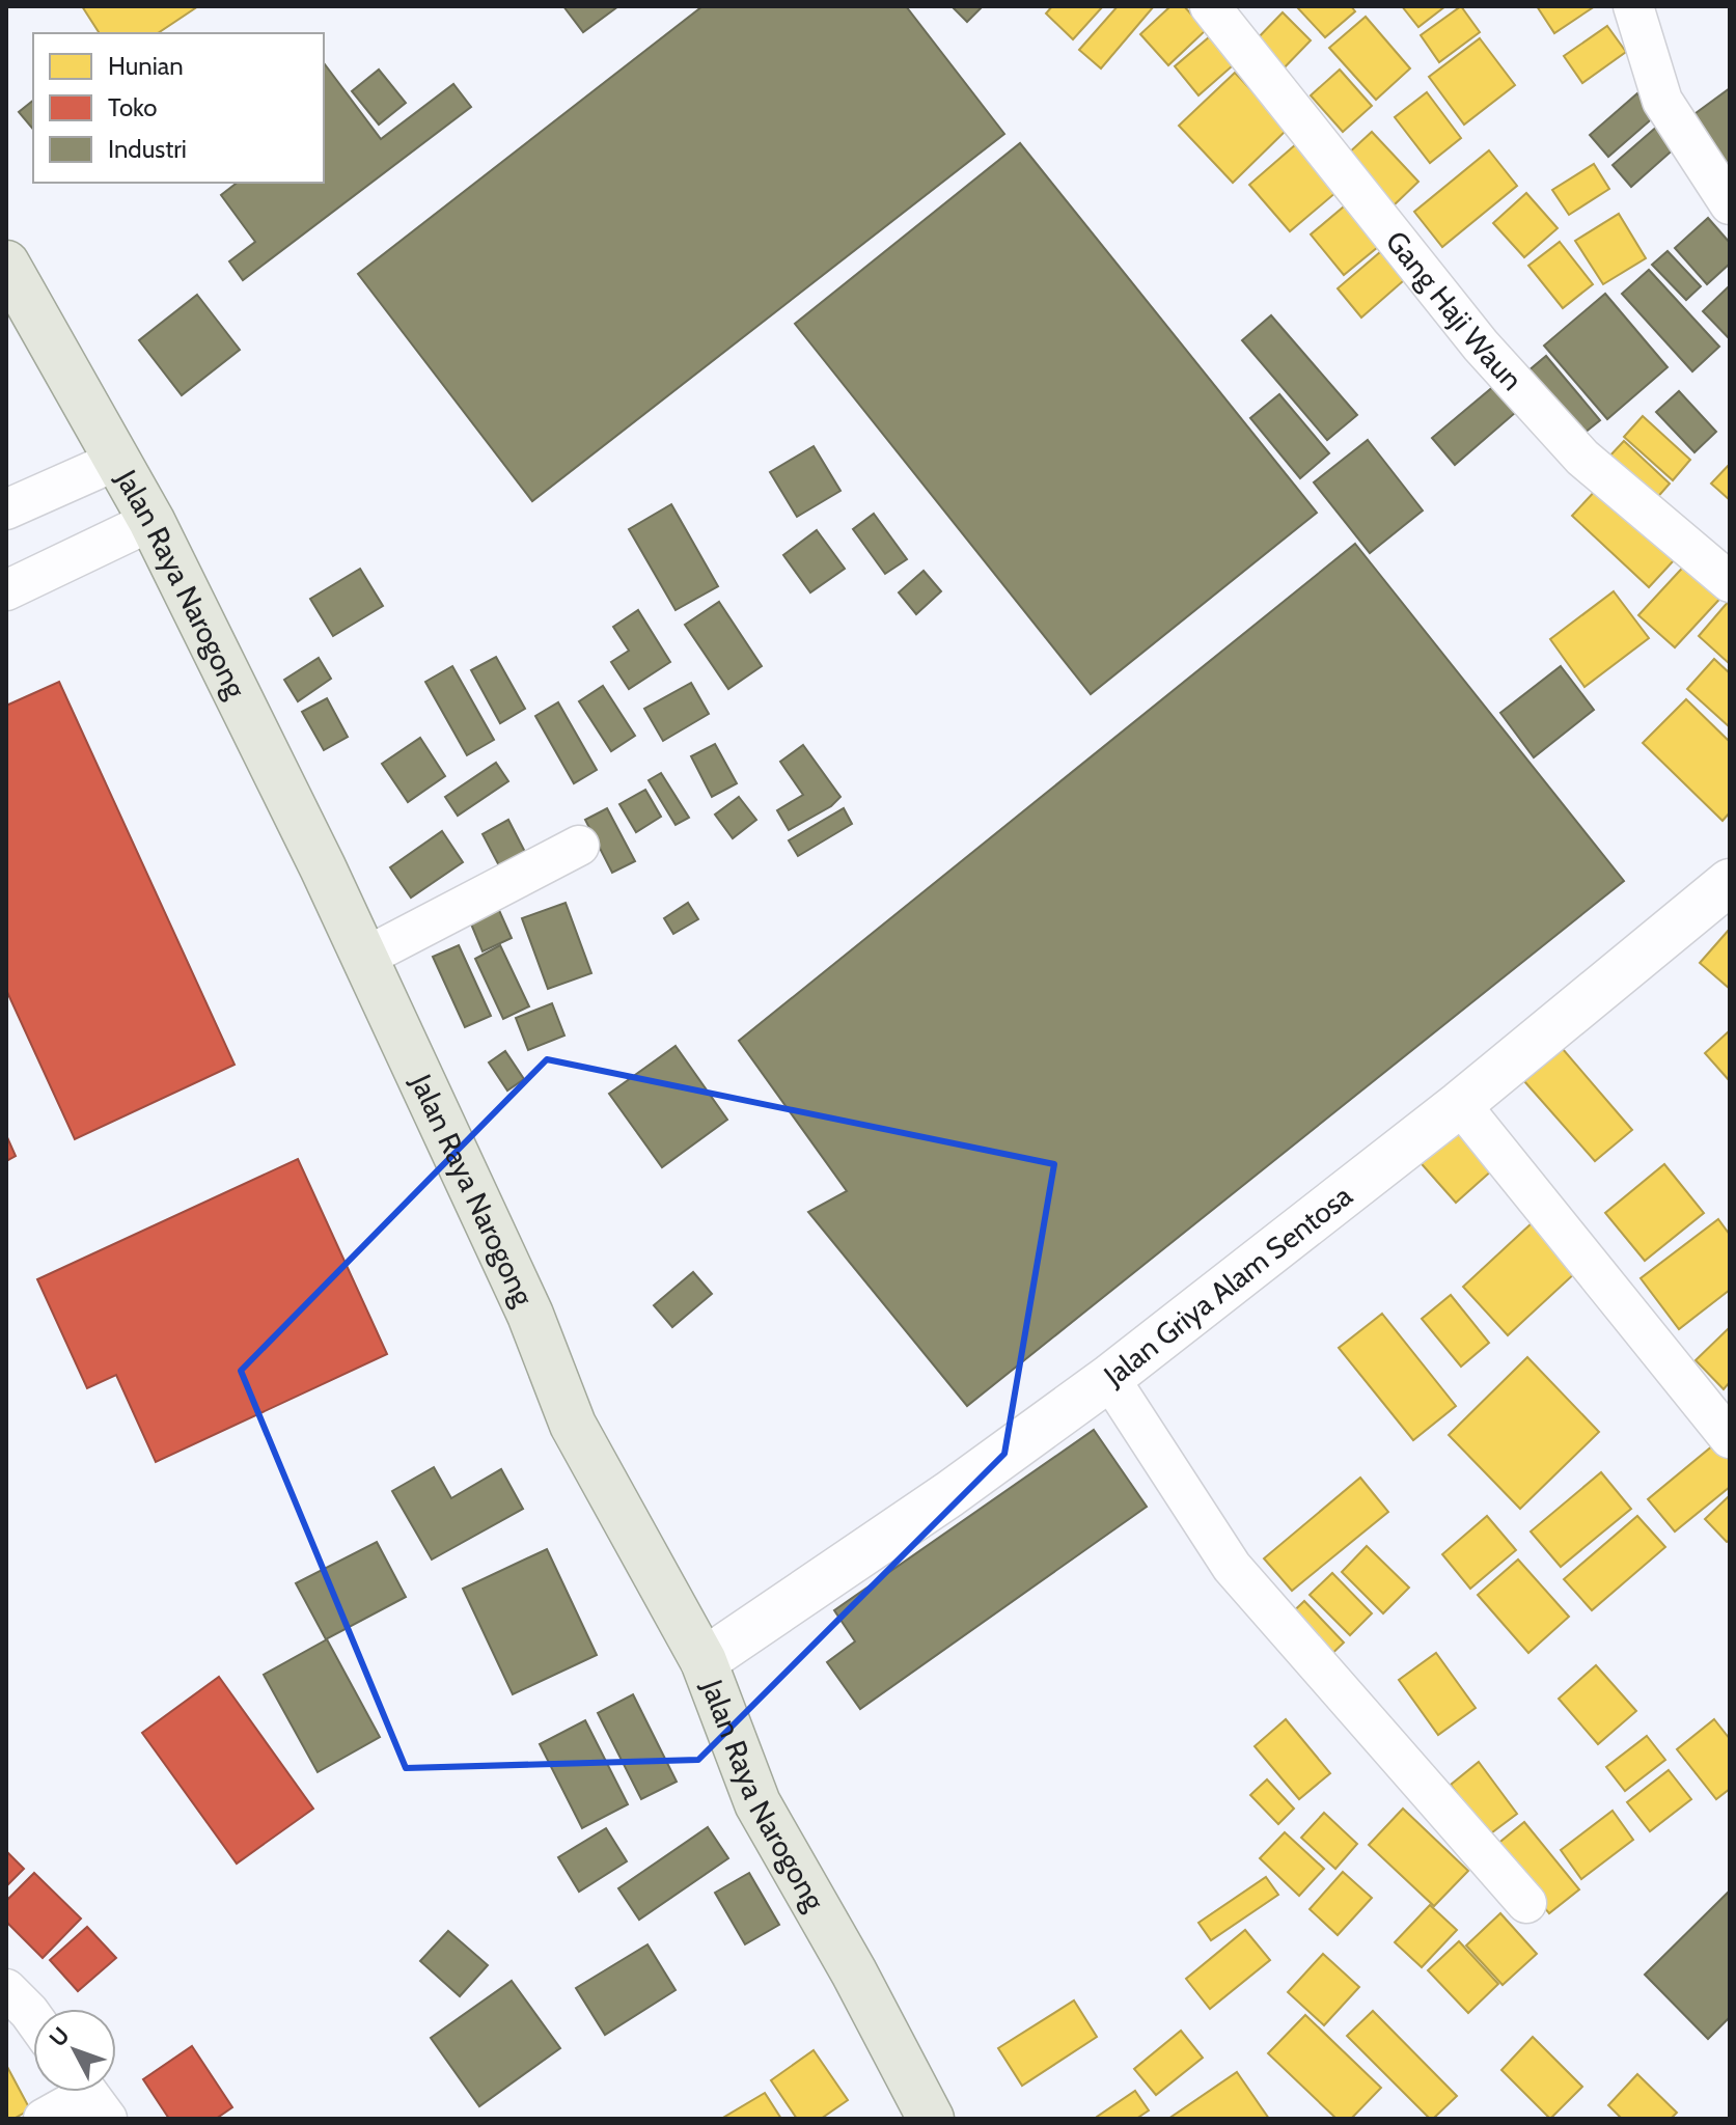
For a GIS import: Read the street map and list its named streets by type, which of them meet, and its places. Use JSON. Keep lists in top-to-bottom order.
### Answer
{
  "streets": {
    "main road": ["Jalan Raya Narogong"],
    "street": ["Gang Haji Waun", "Jalan Griya Alam Sentosa"]
  },
  "crossings": [
    ["Jalan Raya Narogong", "Jalan Griya Alam Sentosa"]
  ],
  "legend": ["Hunian", "Toko", "Industri"],
  "north": "top left"
}
